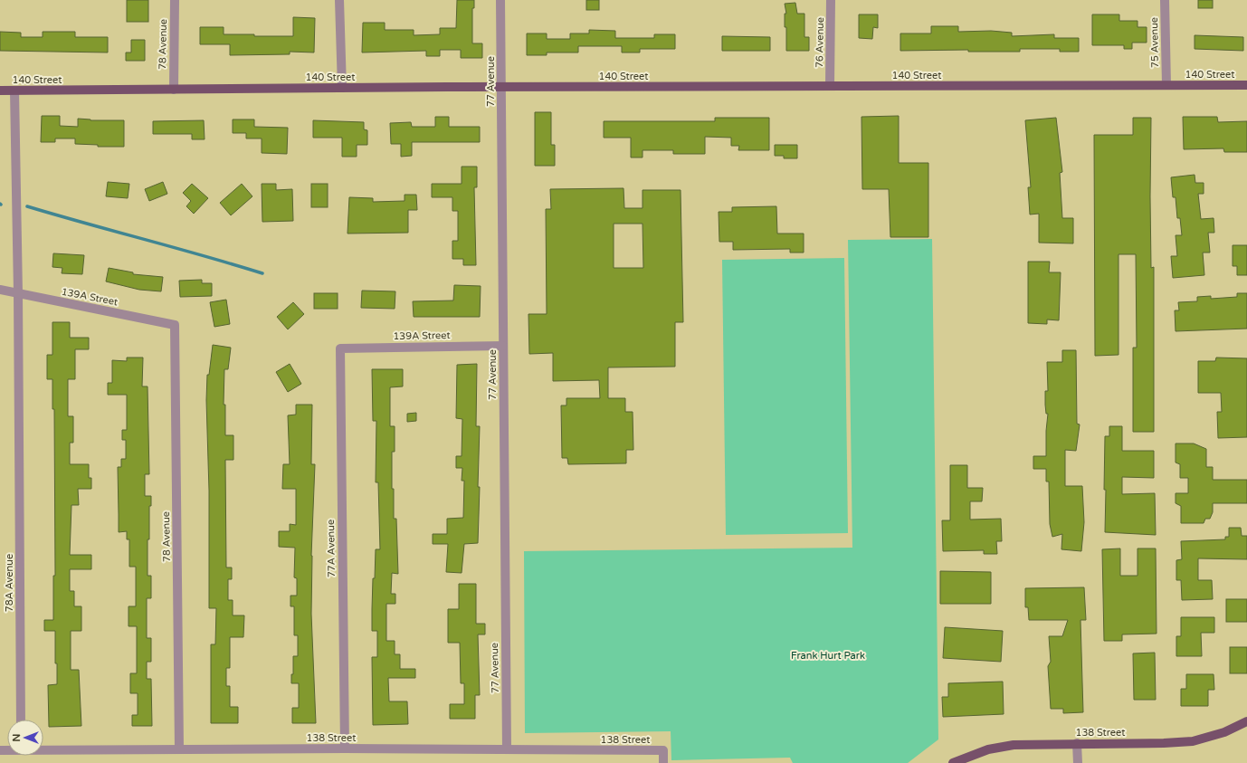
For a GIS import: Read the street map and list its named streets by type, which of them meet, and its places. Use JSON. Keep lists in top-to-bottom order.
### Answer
{
  "streets": {
    "main road": ["140 Street", "138 Street"],
    "street": [
      "76 Avenue",
      "75 Avenue",
      "78 Avenue",
      "77 Avenue",
      "139A Street",
      "77A Avenue",
      "78A Avenue"
    ]
  },
  "crossings": [
    ["76 Avenue", "140 Street"],
    ["75 Avenue", "140 Street"],
    ["78 Avenue", "140 Street"],
    ["78 Avenue", "139A Street"],
    ["78 Avenue", "138 Street"],
    ["140 Street", "77 Avenue"],
    ["140 Street", "78A Avenue"],
    ["77 Avenue", "139A Street"],
    ["77 Avenue", "138 Street"],
    ["139A Street", "77A Avenue"],
    ["139A Street", "78A Avenue"],
    ["77A Avenue", "138 Street"]
  ],
  "parks": ["Frank Hurt Park"],
  "north": "left"
}
